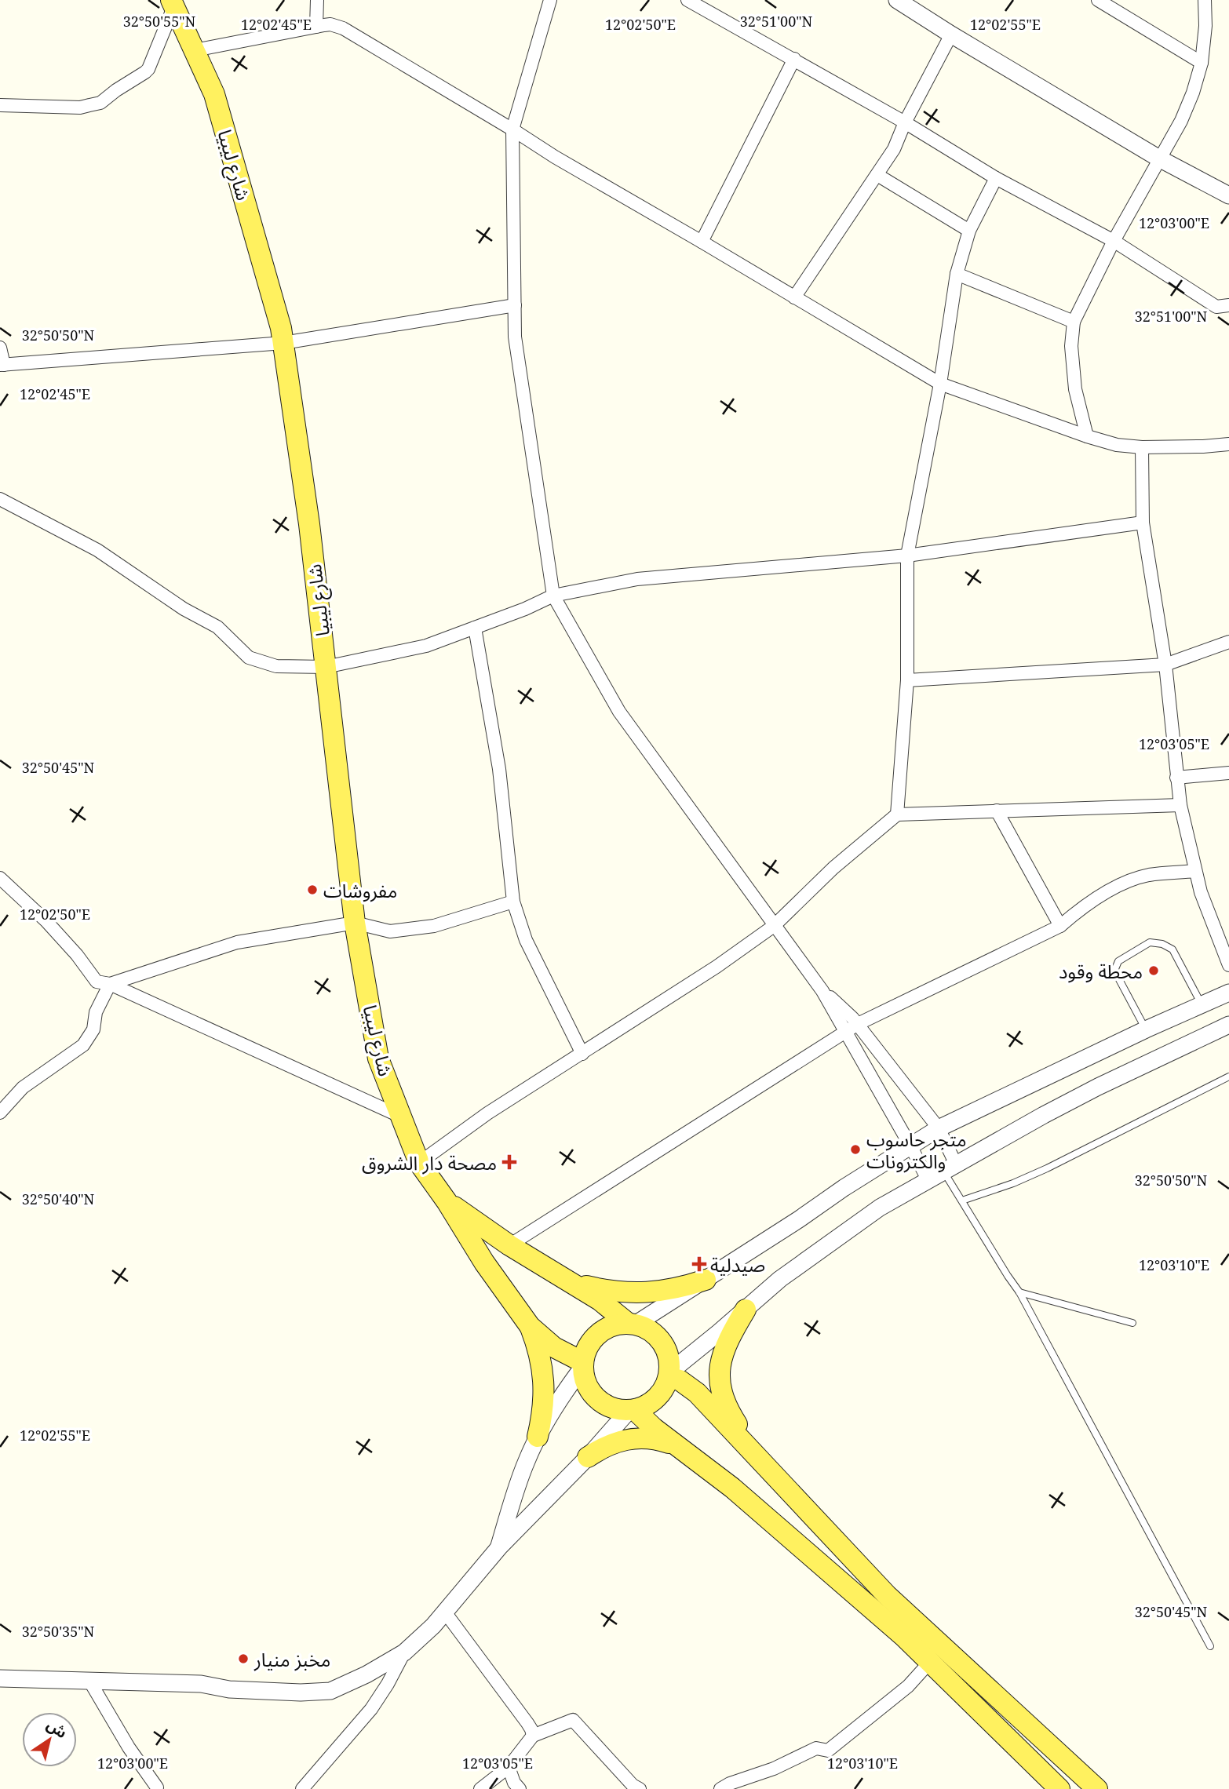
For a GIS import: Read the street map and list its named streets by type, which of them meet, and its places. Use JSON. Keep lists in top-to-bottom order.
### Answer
{
  "streets": {
    "main road": ["شارع ليبيا"]
  },
  "places": {
    "other": [
      "مفروشات",
      "محطة وقود",
      "متجر حاسوب والكترونات",
      "مخبز منيار"
    ],
    "health": ["مصحة دار الشروق", "صيدلية"]
  },
  "north": "top right",
  "coordinates": [
    "32°51'00\"N",
    "32°50'55\"N",
    "12°02'45\"E",
    "12°02'50\"E",
    "12°02'55\"E",
    "12°03'00\"E",
    "32°50'50\"N",
    "12°03'05\"E",
    "32°50'45\"N",
    "32°50'40\"N",
    "12°03'10\"E",
    "32°50'35\"N"
  ]
}
